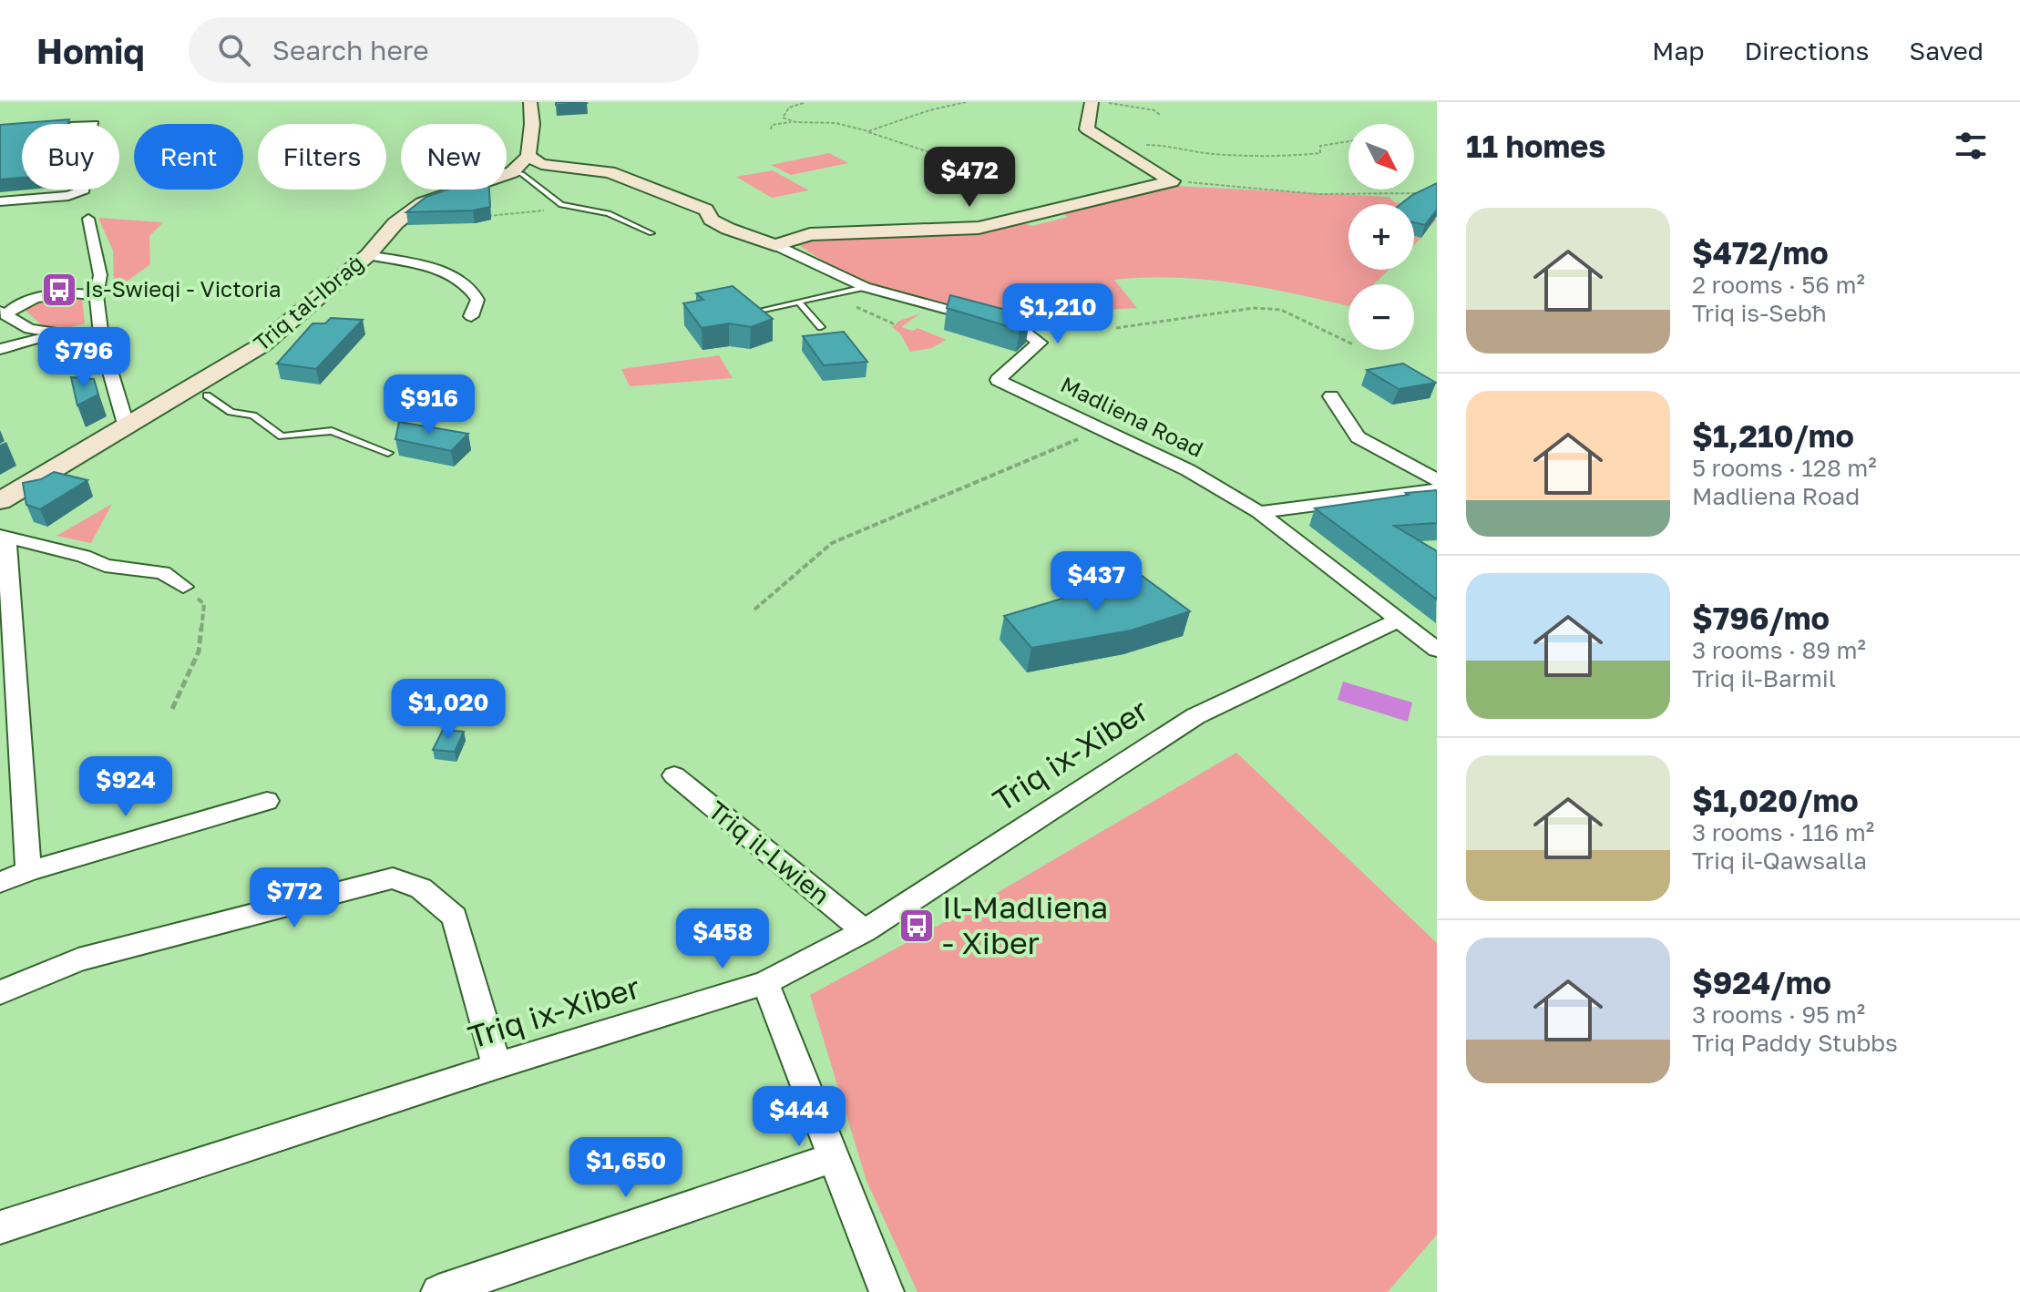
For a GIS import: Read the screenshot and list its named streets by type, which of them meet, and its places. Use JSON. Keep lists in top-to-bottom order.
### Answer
{
  "streets": {
    "main road": ["Triq tal-Ibraġ", "Madliena Road"],
    "street": ["Triq ix-Xiber", "Triq il-Lwien"]
  },
  "crossings": [
    ["Triq tal-Ibraġ", "Madliena Road"],
    ["Madliena Road", "Triq ix-Xiber"],
    ["Triq ix-Xiber", "Triq il-Lwien"]
  ],
  "places": {
    "bus stop": ["Is-Swieqi - Victoria", "Il-Madliena - Xiber"]
  },
  "north": "bottom right",
  "page": {
    "header": "Homiq",
    "search": "Search here",
    "nav": ["Map", "Directions", "Saved"],
    "heading": "11 homes",
    "map_buttons": ["+", "−"],
    "chip": [
      "Buy",
      "Rent",
      "Filters",
      "New"
    ],
    "price": [
      "$472",
      "$1,210",
      "$796",
      "$916",
      "$437",
      "$1,020",
      "$924",
      "$772",
      "$458",
      "$444",
      "$1,650"
    ],
    "list": [
      {
        "name": "$472/mo",
        "note": "2 rooms · 56 m² · Triq is-Sebħ"
      },
      {
        "name": "$1,210/mo",
        "note": "5 rooms · 128 m² · Madliena Road"
      },
      {
        "name": "$796/mo",
        "note": "3 rooms · 89 m² · Triq il-Barmil"
      },
      {
        "name": "$1,020/mo",
        "note": "3 rooms · 116 m² · Triq il-Qawsalla"
      },
      {
        "name": "$924/mo",
        "note": "3 rooms · 95 m² · Triq Paddy Stubbs"
      }
    ]
  }
}
